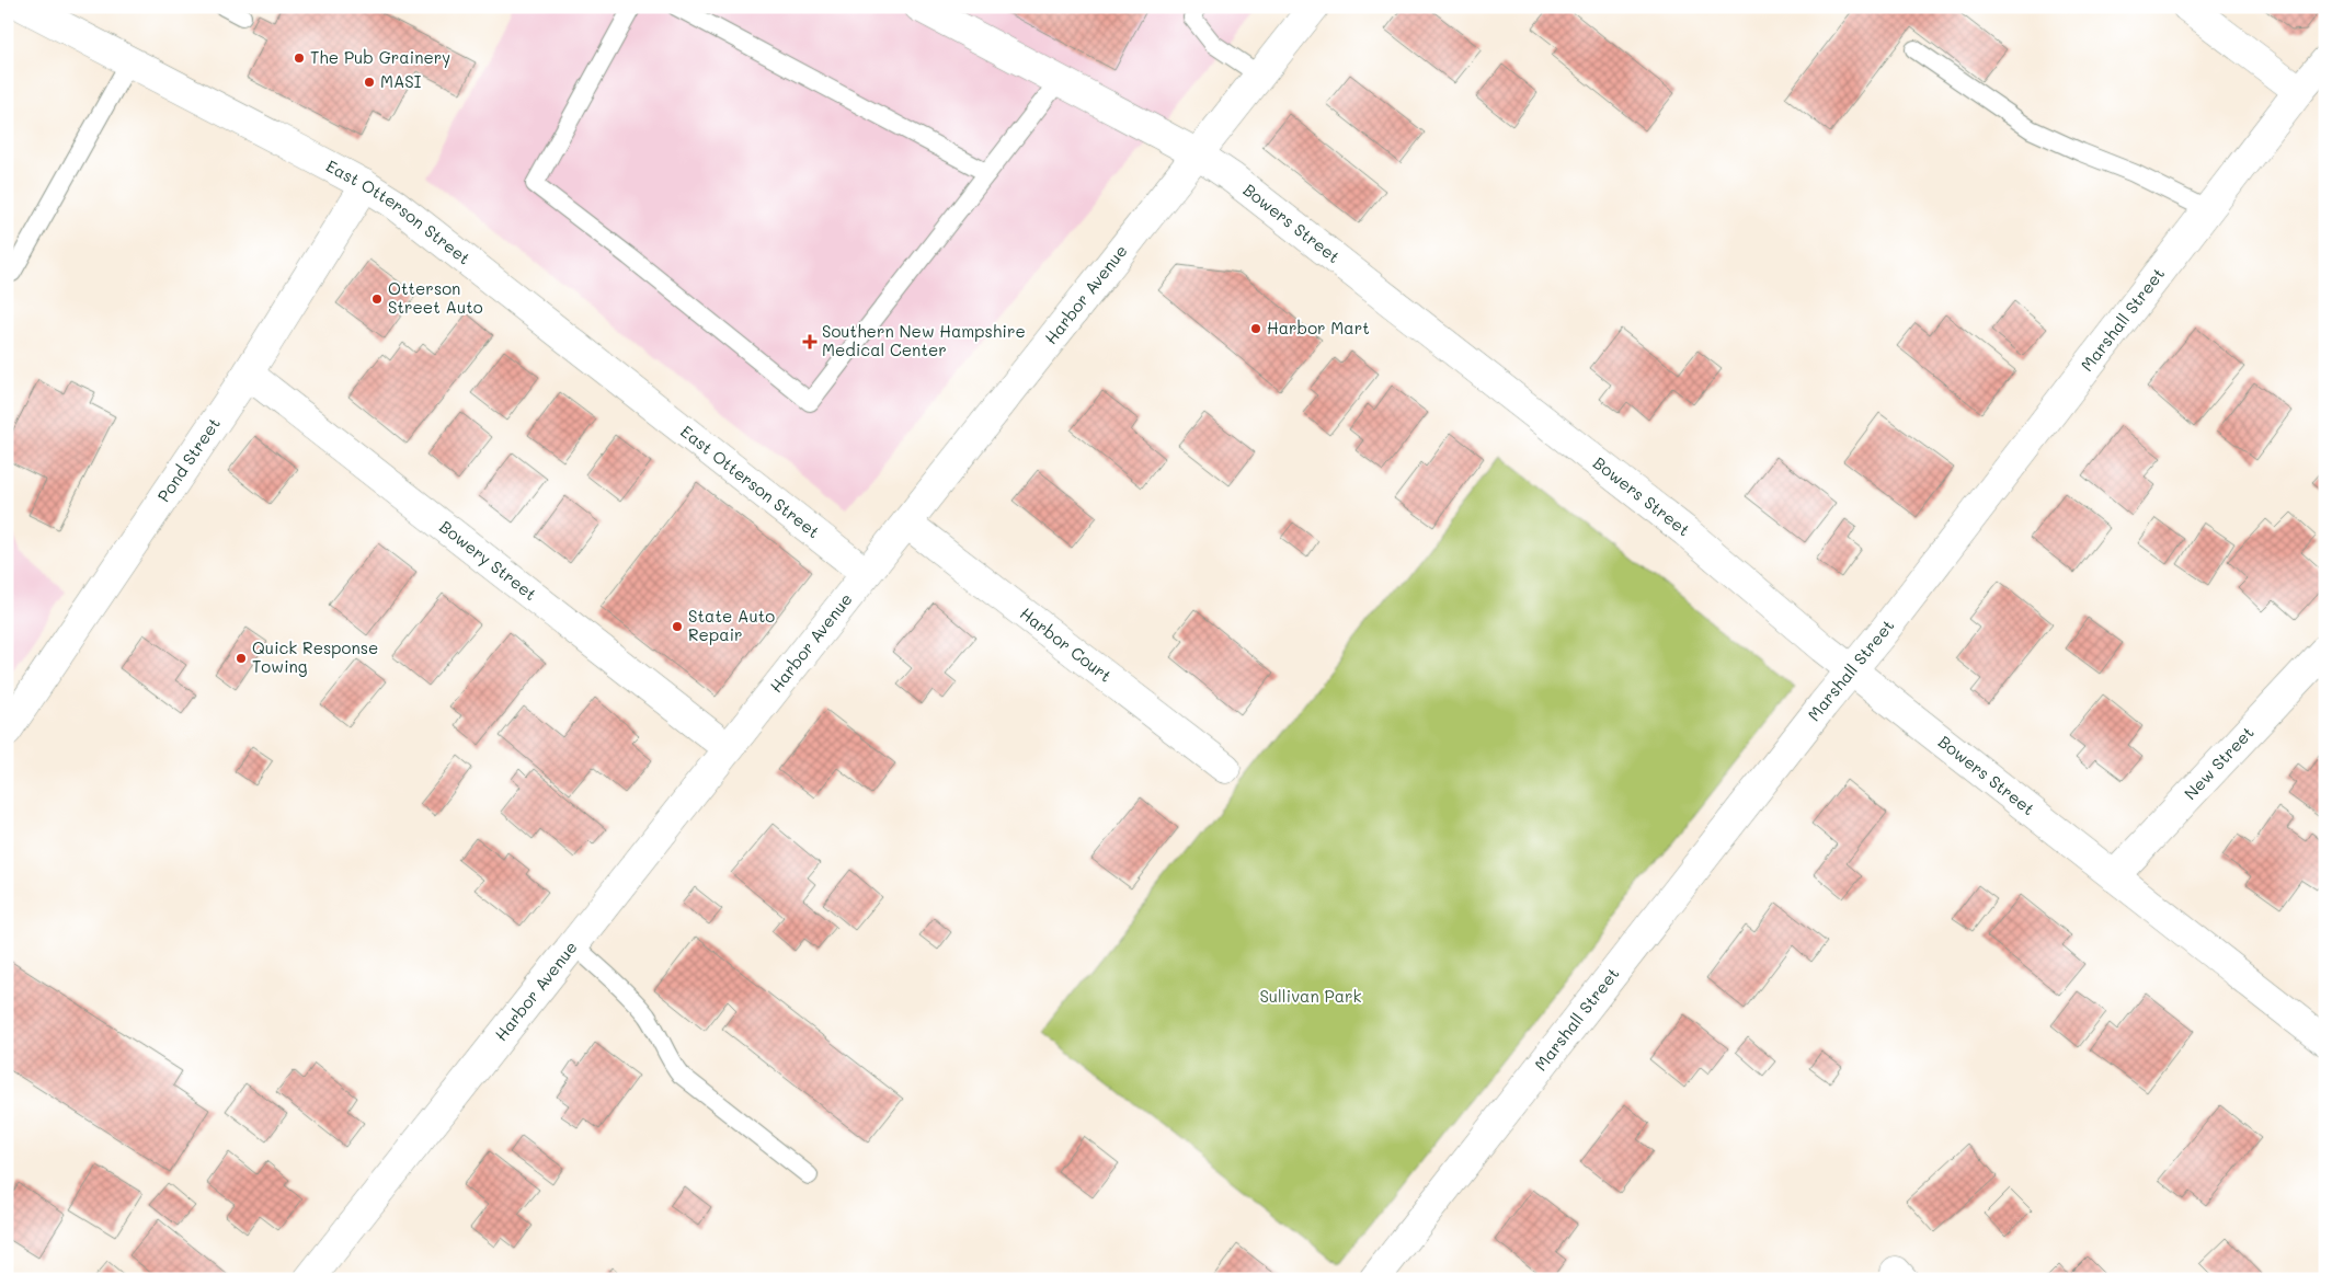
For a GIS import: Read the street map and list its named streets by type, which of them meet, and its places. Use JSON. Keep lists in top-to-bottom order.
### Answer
{
  "streets": {
    "street": [
      "East Otterson Street",
      "Bowers Street",
      "Harbor Avenue",
      "Marshall Street",
      "Pond Street",
      "Bowery Street",
      "Harbor Court",
      "New Street"
    ]
  },
  "crossings": [
    ["East Otterson Street", "Harbor Avenue"],
    ["East Otterson Street", "Pond Street"],
    ["Bowers Street", "Harbor Avenue"],
    ["Bowers Street", "Marshall Street"],
    ["Bowers Street", "New Street"],
    ["Harbor Avenue", "Bowery Street"],
    ["Harbor Avenue", "Harbor Court"],
    ["Pond Street", "Bowery Street"]
  ],
  "parks": ["Sullivan Park"],
  "places": {
    "other": [
      "The Pub Grainery",
      "MASI",
      "Otterson Street Auto",
      "Harbor Mart",
      "State Auto Repair",
      "Quick Response Towing"
    ],
    "health": ["Southern New Hampshire Medical Center"]
  }
}
